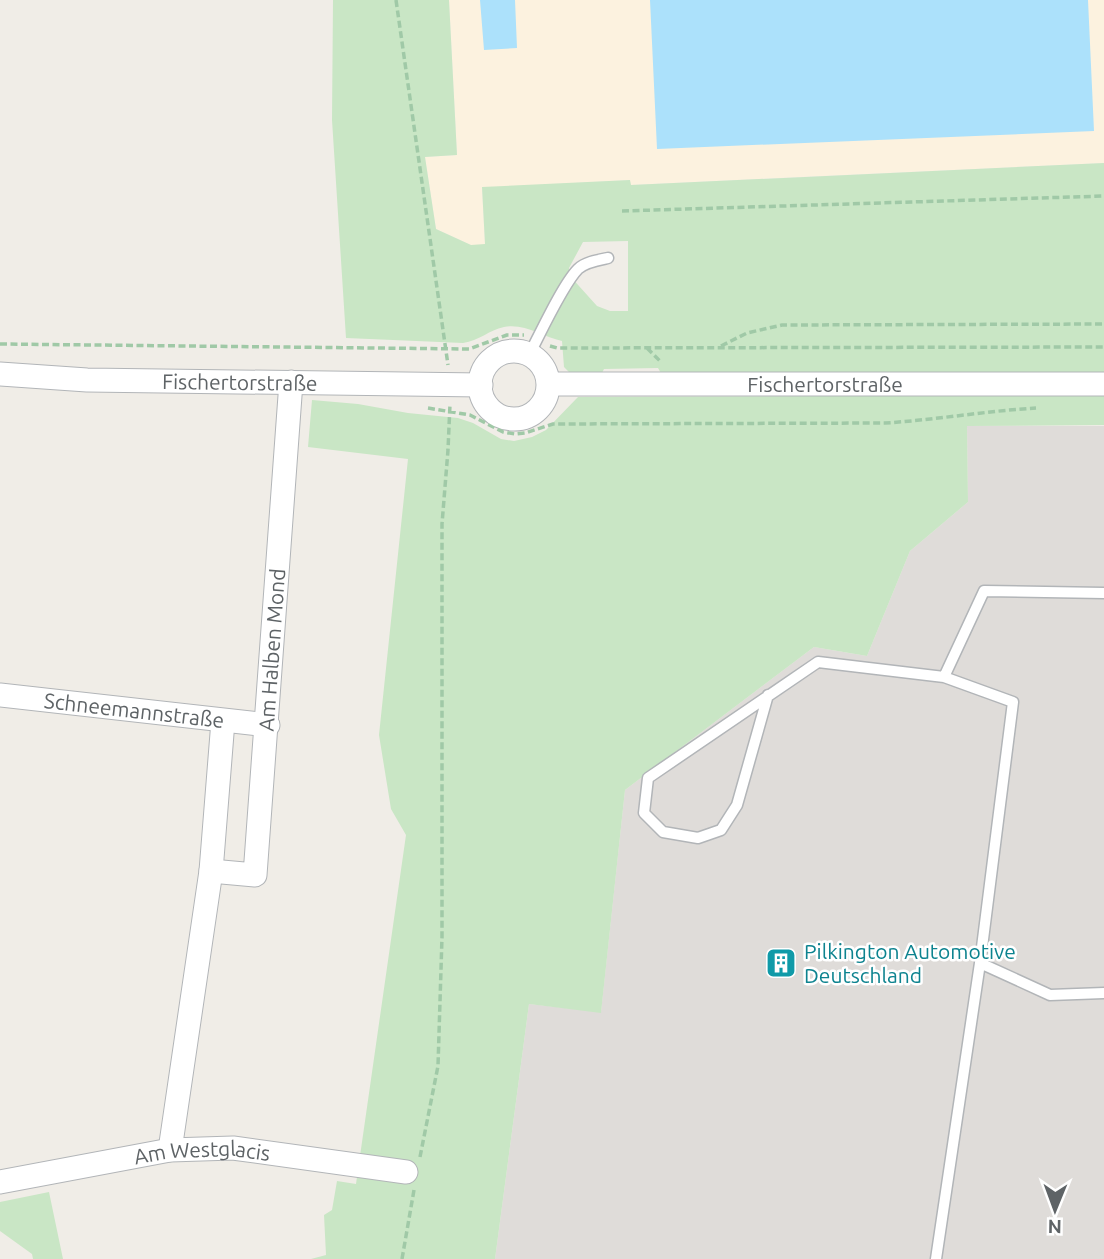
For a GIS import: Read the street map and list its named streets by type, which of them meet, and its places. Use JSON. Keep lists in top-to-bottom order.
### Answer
{
  "streets": {
    "street": [
      "Fischertorstraße",
      "Am Halben Mond",
      "Schneemannstraße",
      "Am Westglacis"
    ]
  },
  "crossings": [
    ["Fischertorstraße", "Am Halben Mond"],
    ["Am Halben Mond", "Schneemannstraße"],
    ["Am Halben Mond", "Am Westglacis"]
  ],
  "places": {
    "building": ["Pilkington Automotive Deutschland"]
  },
  "north": "bottom"
}
